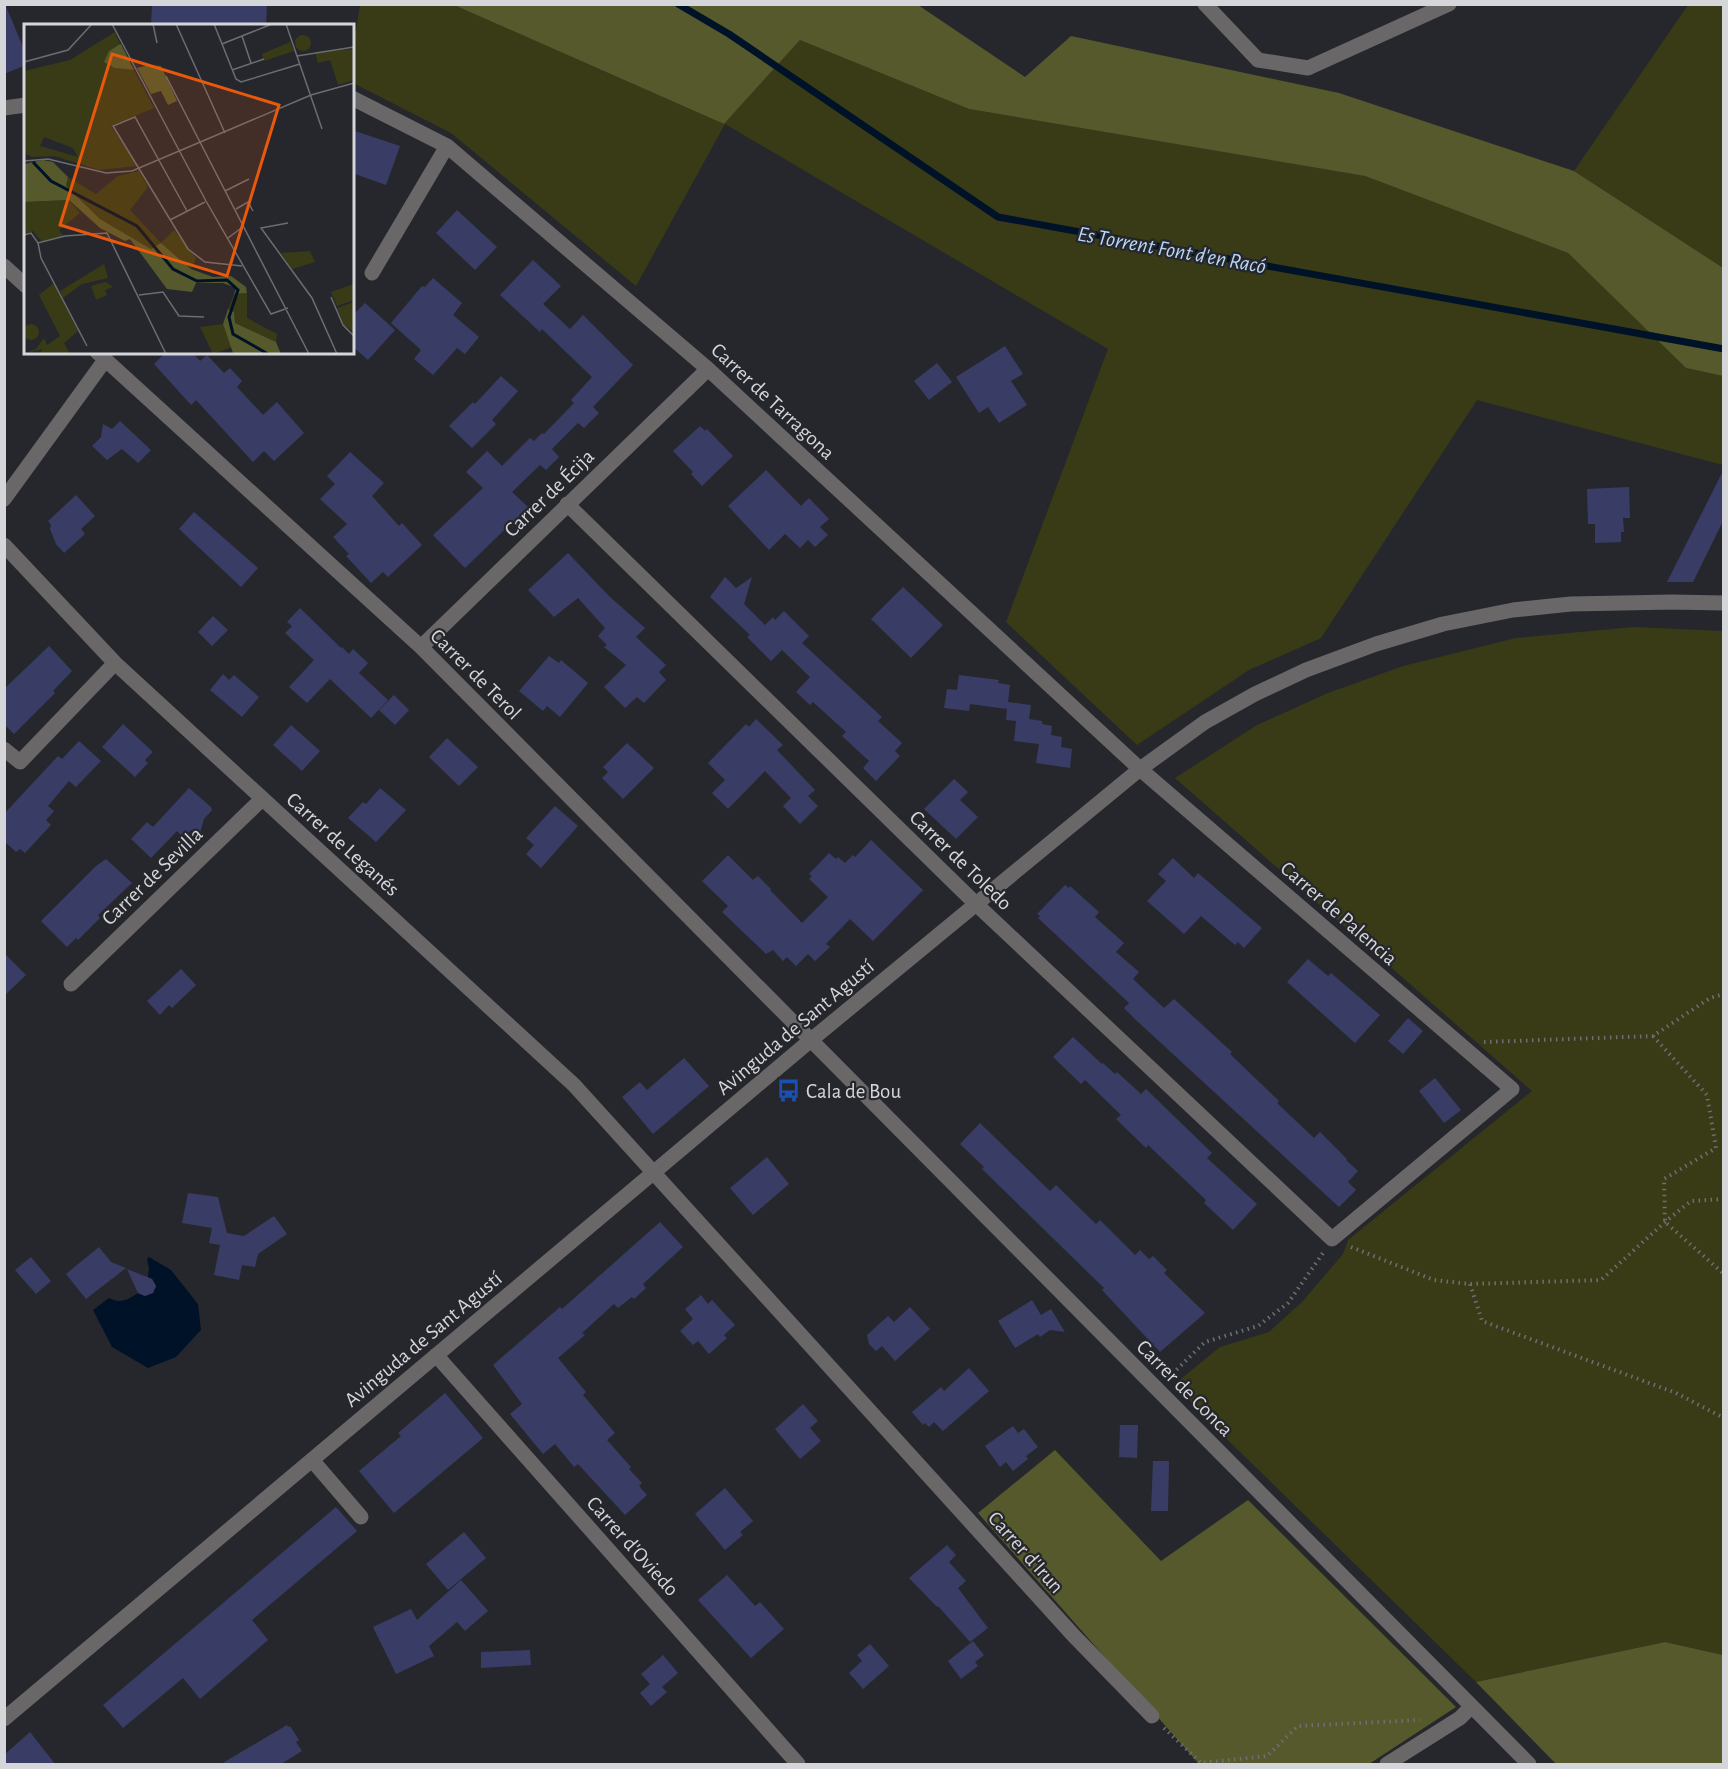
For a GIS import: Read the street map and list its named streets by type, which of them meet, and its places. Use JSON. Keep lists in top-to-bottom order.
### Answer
{
  "streets": {
    "street": [
      "Carrer de Tarragona",
      "Carrer de Écija",
      "Carrer de Terol",
      "Carrer de Leganés",
      "Carrer de Toledo",
      "Carrer de Sevilla",
      "Carrer de Palencia",
      "Avinguda de Sant Agustí",
      "Carrer de Conca",
      "Carrer d'Oviedo",
      "Carrer d'Irun"
    ]
  },
  "crossings": [
    ["Carrer de Tarragona", "Carrer de Écija"],
    ["Carrer de Tarragona", "Carrer de Palencia"],
    ["Carrer de Tarragona", "Avinguda de Sant Agustí"],
    ["Carrer de Écija", "Carrer de Terol"],
    ["Carrer de Écija", "Carrer de Toledo"],
    ["Carrer de Terol", "Avinguda de Sant Agustí"],
    ["Carrer de Terol", "Carrer de Conca"],
    ["Carrer de Leganés", "Carrer de Sevilla"],
    ["Carrer de Leganés", "Avinguda de Sant Agustí"],
    ["Carrer de Leganés", "Carrer d'Irun"],
    ["Carrer de Toledo", "Carrer de Palencia"],
    ["Carrer de Toledo", "Avinguda de Sant Agustí"],
    ["Carrer de Palencia", "Avinguda de Sant Agustí"],
    ["Avinguda de Sant Agustí", "Carrer de Conca"],
    ["Avinguda de Sant Agustí", "Carrer d'Oviedo"],
    ["Avinguda de Sant Agustí", "Carrer d'Irun"]
  ],
  "water": ["Es Torrent Font d'en Racó"],
  "places": {
    "bus stop": ["Cala de Bou"]
  }
}
